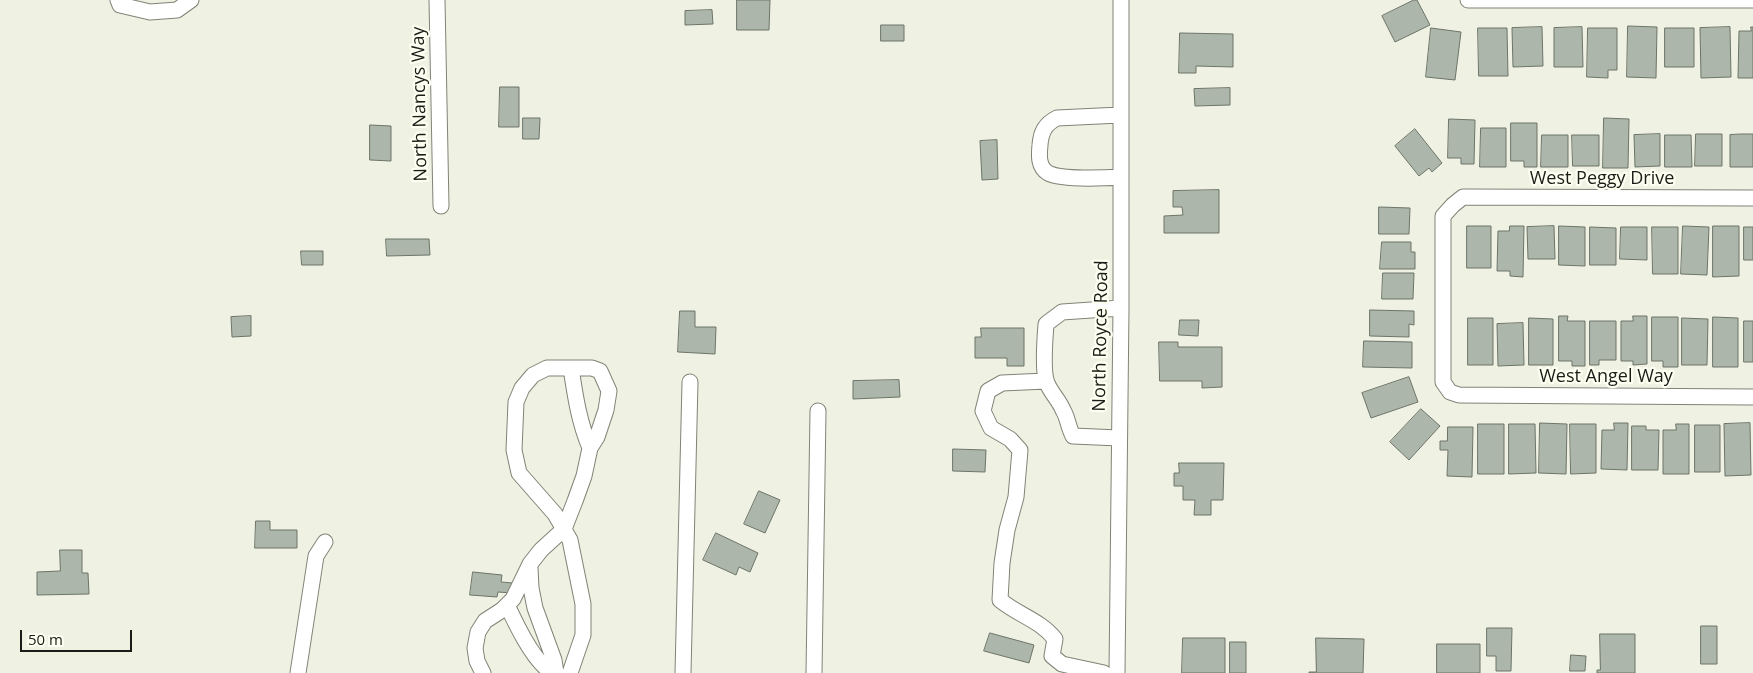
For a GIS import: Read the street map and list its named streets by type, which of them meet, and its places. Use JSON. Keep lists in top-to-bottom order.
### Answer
{
  "streets": {
    "street": [
      "North Nancys Way",
      "West Peggy Drive",
      "North Royce Road",
      "West Angel Way"
    ]
  },
  "crossings": [
    ["West Peggy Drive", "West Angel Way"]
  ],
  "scale_bar": "50 m"
}
